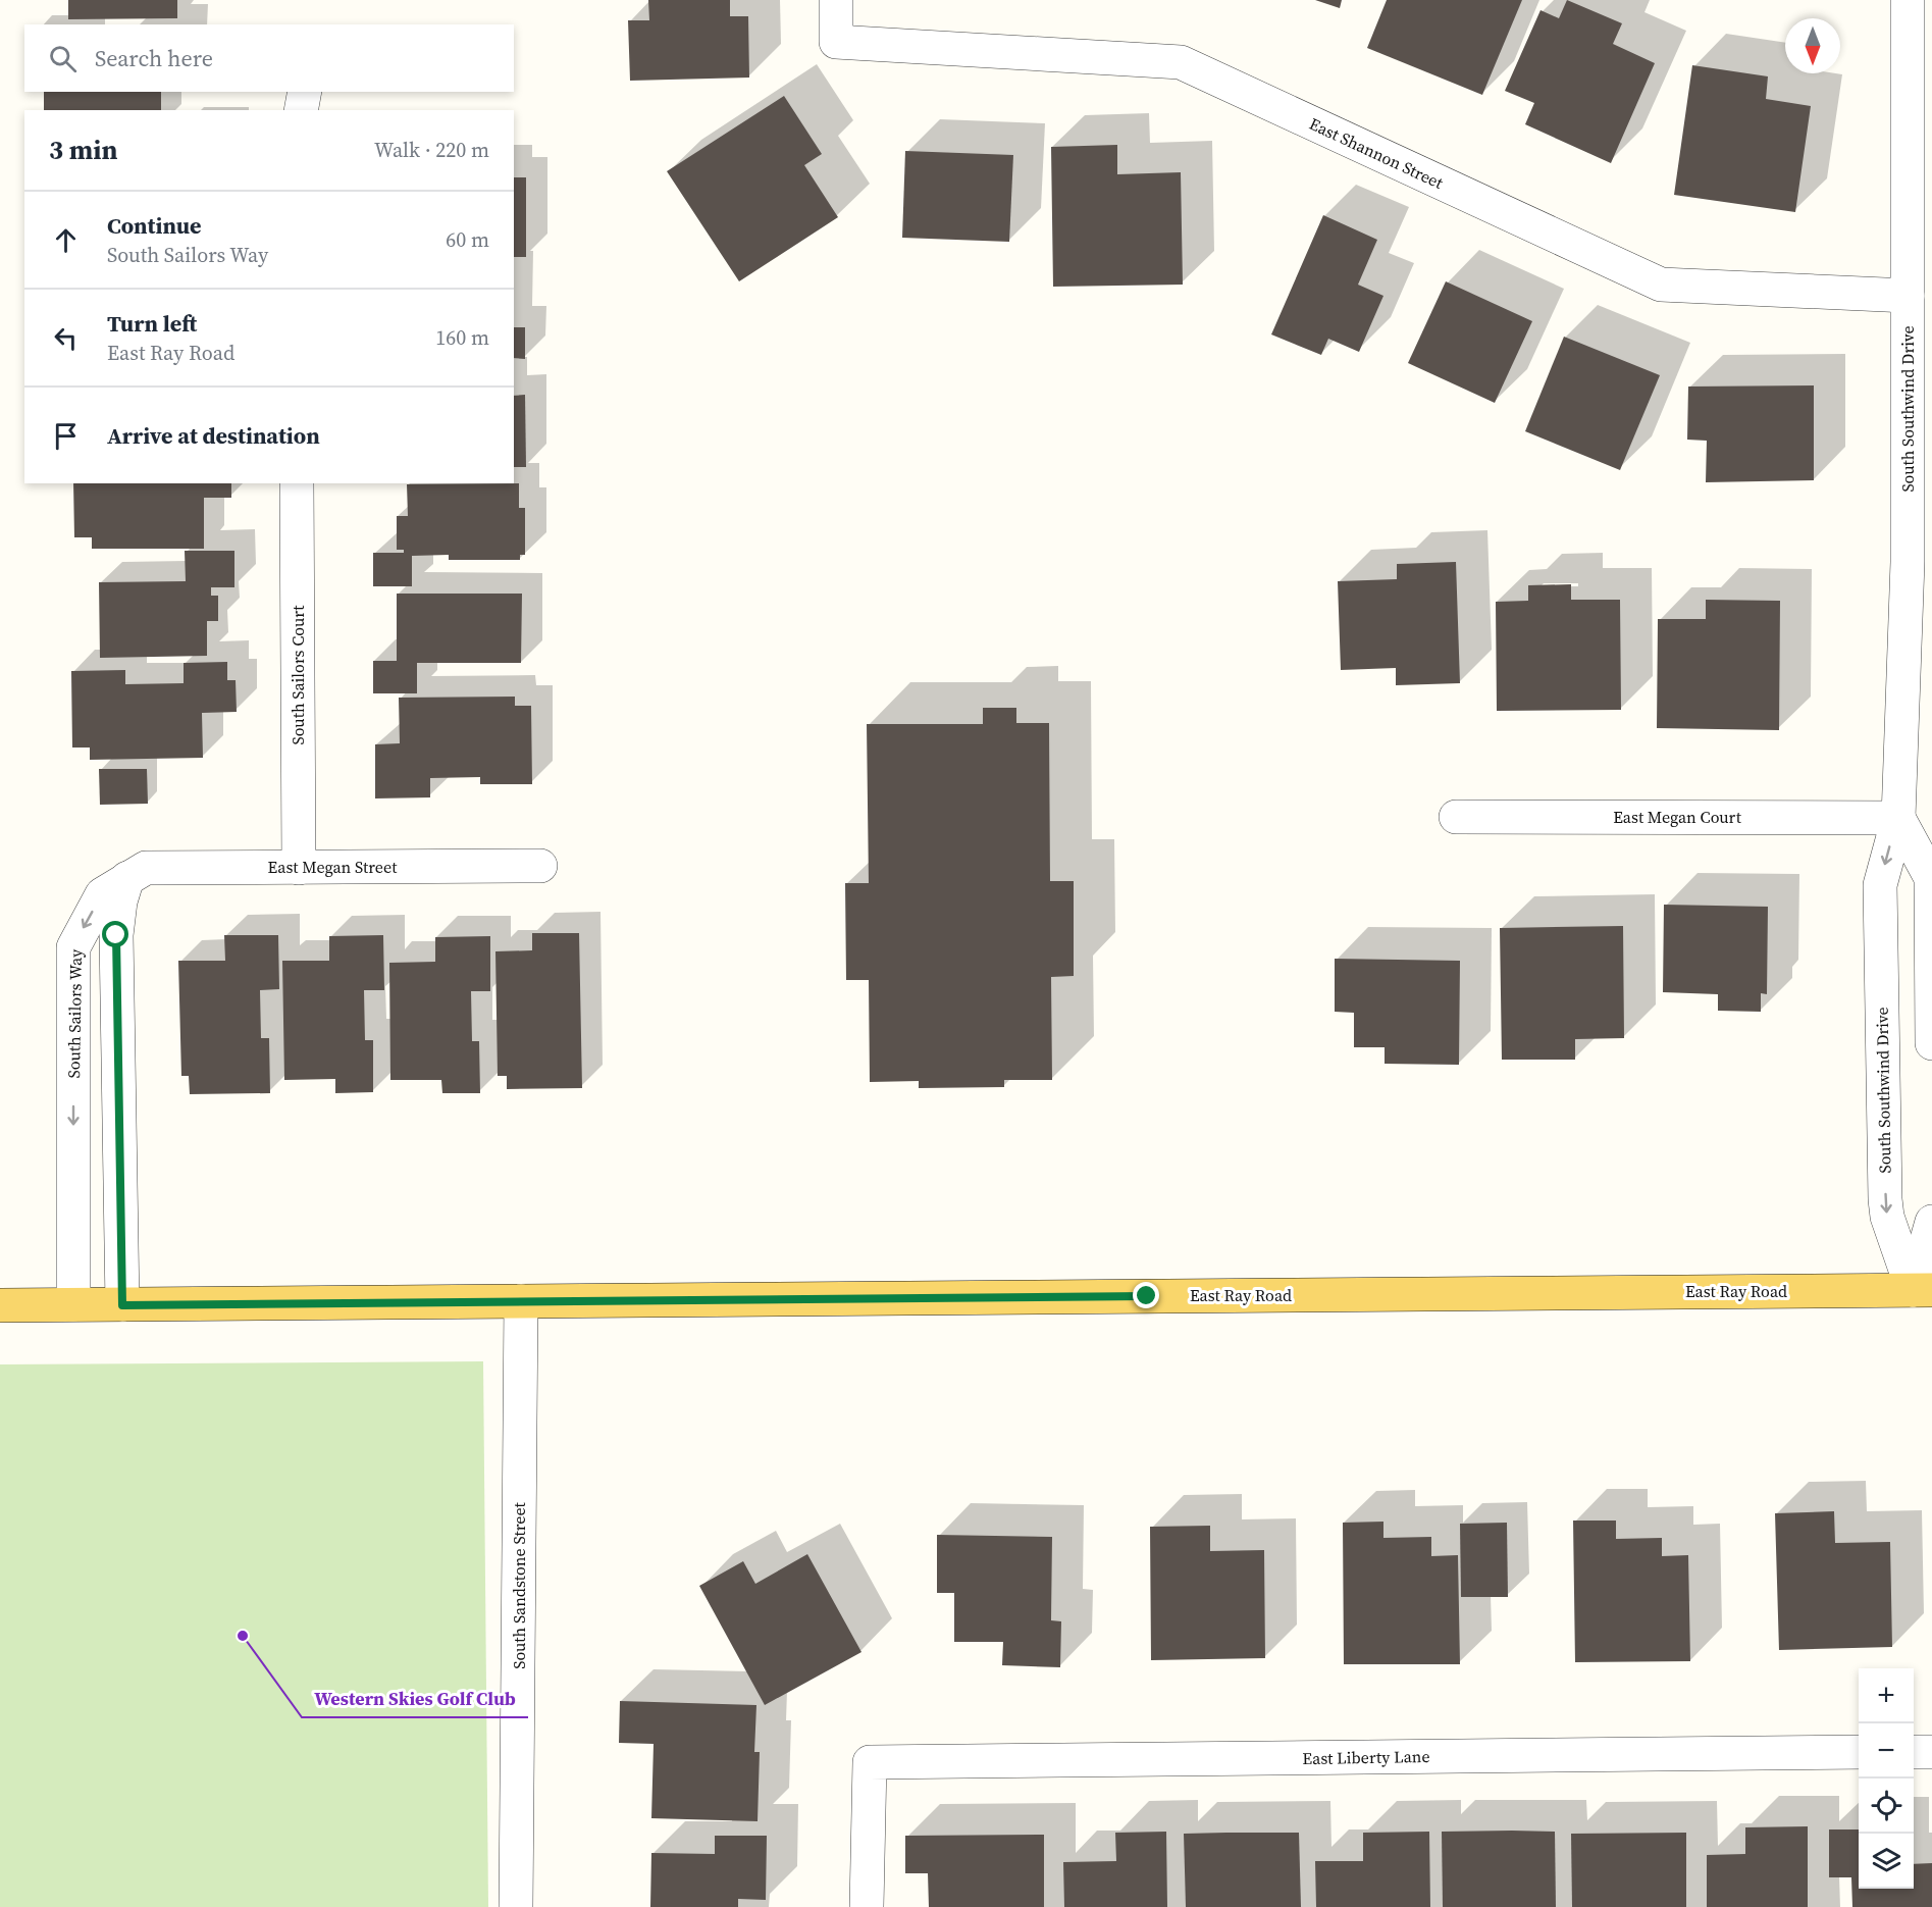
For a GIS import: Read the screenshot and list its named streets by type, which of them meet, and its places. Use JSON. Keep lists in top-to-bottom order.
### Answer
{
  "streets": {
    "main road": ["East Ray Road"],
    "street": [
      "East Shannon Street",
      "South Southwind Drive",
      "South Sailors Court",
      "East Megan Court",
      "East Megan Street",
      "South Sailors Way",
      "South Sandstone Street",
      "East Liberty Lane"
    ]
  },
  "crossings": [
    ["East Shannon Street", "South Southwind Drive"],
    ["South Southwind Drive", "East Megan Court"],
    ["South Southwind Drive", "East Ray Road"],
    ["South Sailors Court", "East Megan Street"],
    ["East Megan Street", "South Sailors Way"],
    ["South Sailors Way", "East Ray Road"],
    ["East Ray Road", "South Sandstone Street"]
  ],
  "places": ["Western Skies Golf Club"],
  "north": "bottom",
  "page": {
    "search": "Search here",
    "heading": ["3 min", "Walk · 220 m"],
    "list": [
      ["Continue", "South Sailors Way", "60 m"],
      ["Turn left", "East Ray Road", "160 m"],
      "Arrive at destination"
    ],
    "map_buttons": ["+", "−"]
  }
}
